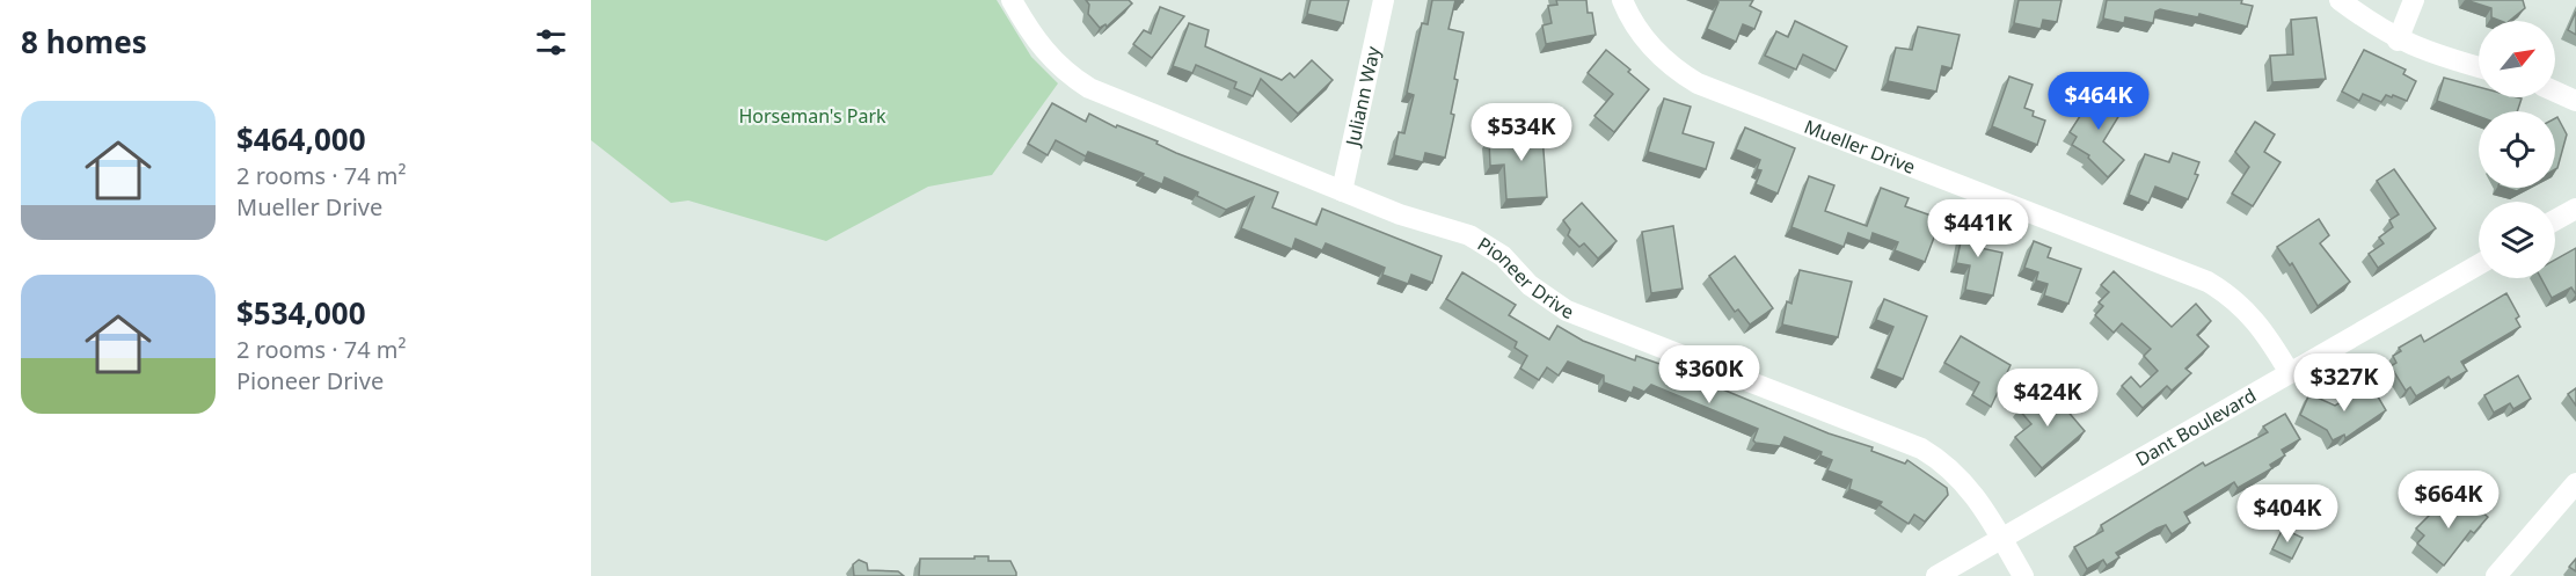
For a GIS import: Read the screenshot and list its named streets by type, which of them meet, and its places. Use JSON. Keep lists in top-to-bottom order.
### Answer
{
  "streets": {
    "street": [
      "Juliann Way",
      "Mueller Drive",
      "Pioneer Drive",
      "Dant Boulevard"
    ]
  },
  "crossings": [
    ["Juliann Way", "Pioneer Drive"],
    ["Mueller Drive", "Dant Boulevard"],
    ["Pioneer Drive", "Dant Boulevard"]
  ],
  "parks": ["Horseman's Park"],
  "north": "top right",
  "page": {
    "heading": "8 homes",
    "price": [
      "$464K",
      "$534K",
      "$441K",
      "$360K",
      "$327K",
      "$424K",
      "$664K",
      "$404K"
    ],
    "list": [
      {
        "name": "$464,000",
        "note": "2 rooms · 74 m² · Mueller Drive"
      },
      {
        "name": "$534,000",
        "note": "2 rooms · 74 m² · Pioneer Drive"
      }
    ]
  }
}
